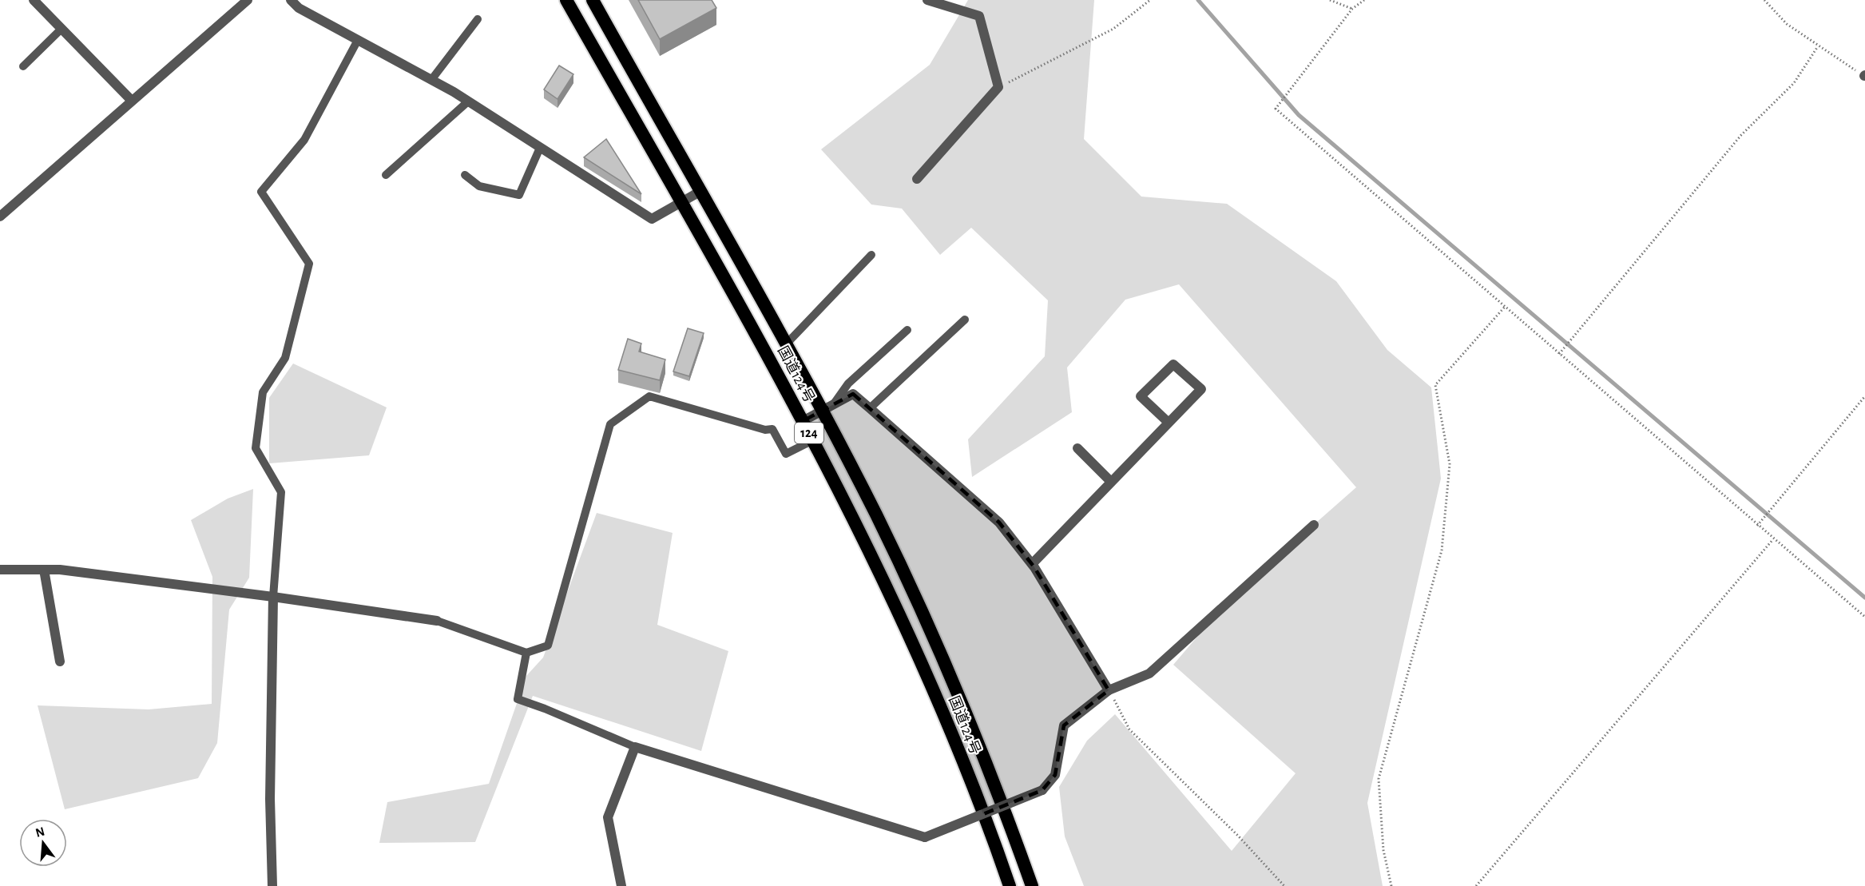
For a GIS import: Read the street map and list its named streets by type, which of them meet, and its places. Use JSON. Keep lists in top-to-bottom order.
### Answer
{
  "streets": {
    "highway": ["国道124号", "124"]
  },
  "north": "top"
}
